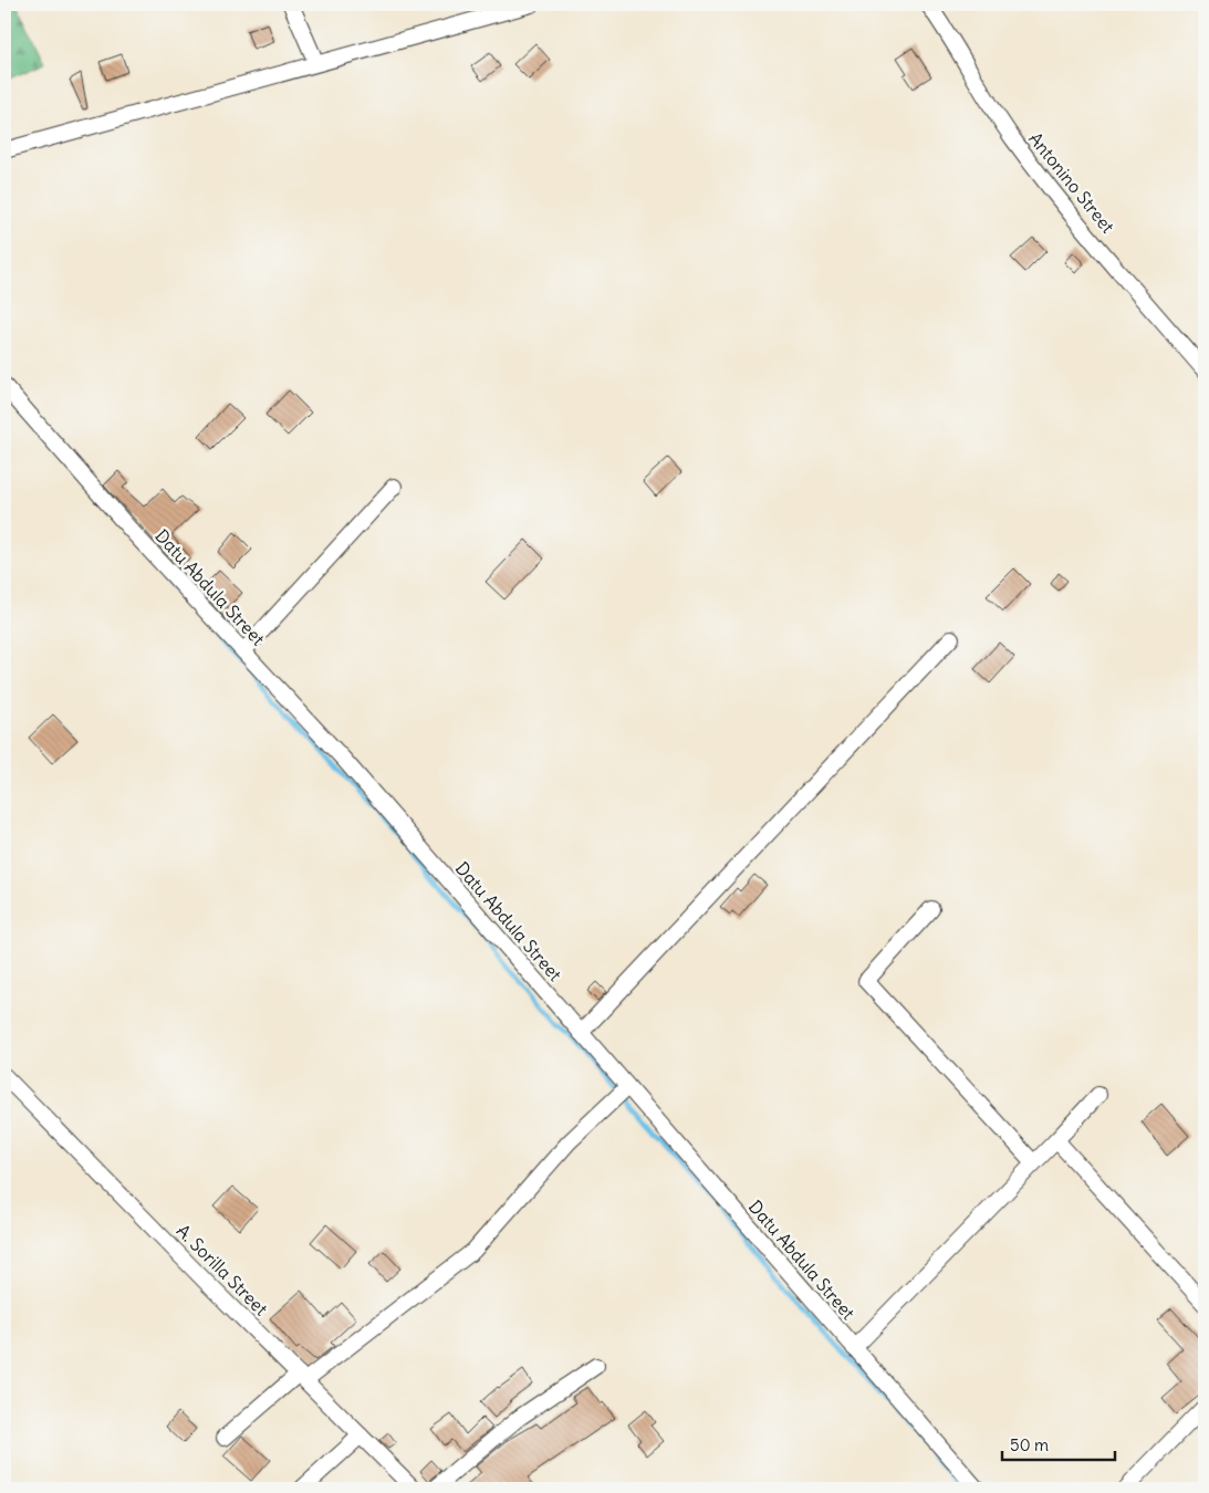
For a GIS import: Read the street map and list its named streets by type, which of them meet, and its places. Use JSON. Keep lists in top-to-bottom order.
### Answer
{
  "streets": {
    "street": ["Antonino Street", "Datu Abdula Street", "A. Sorilla Street"]
  },
  "scale_bar": "50 m"
}
